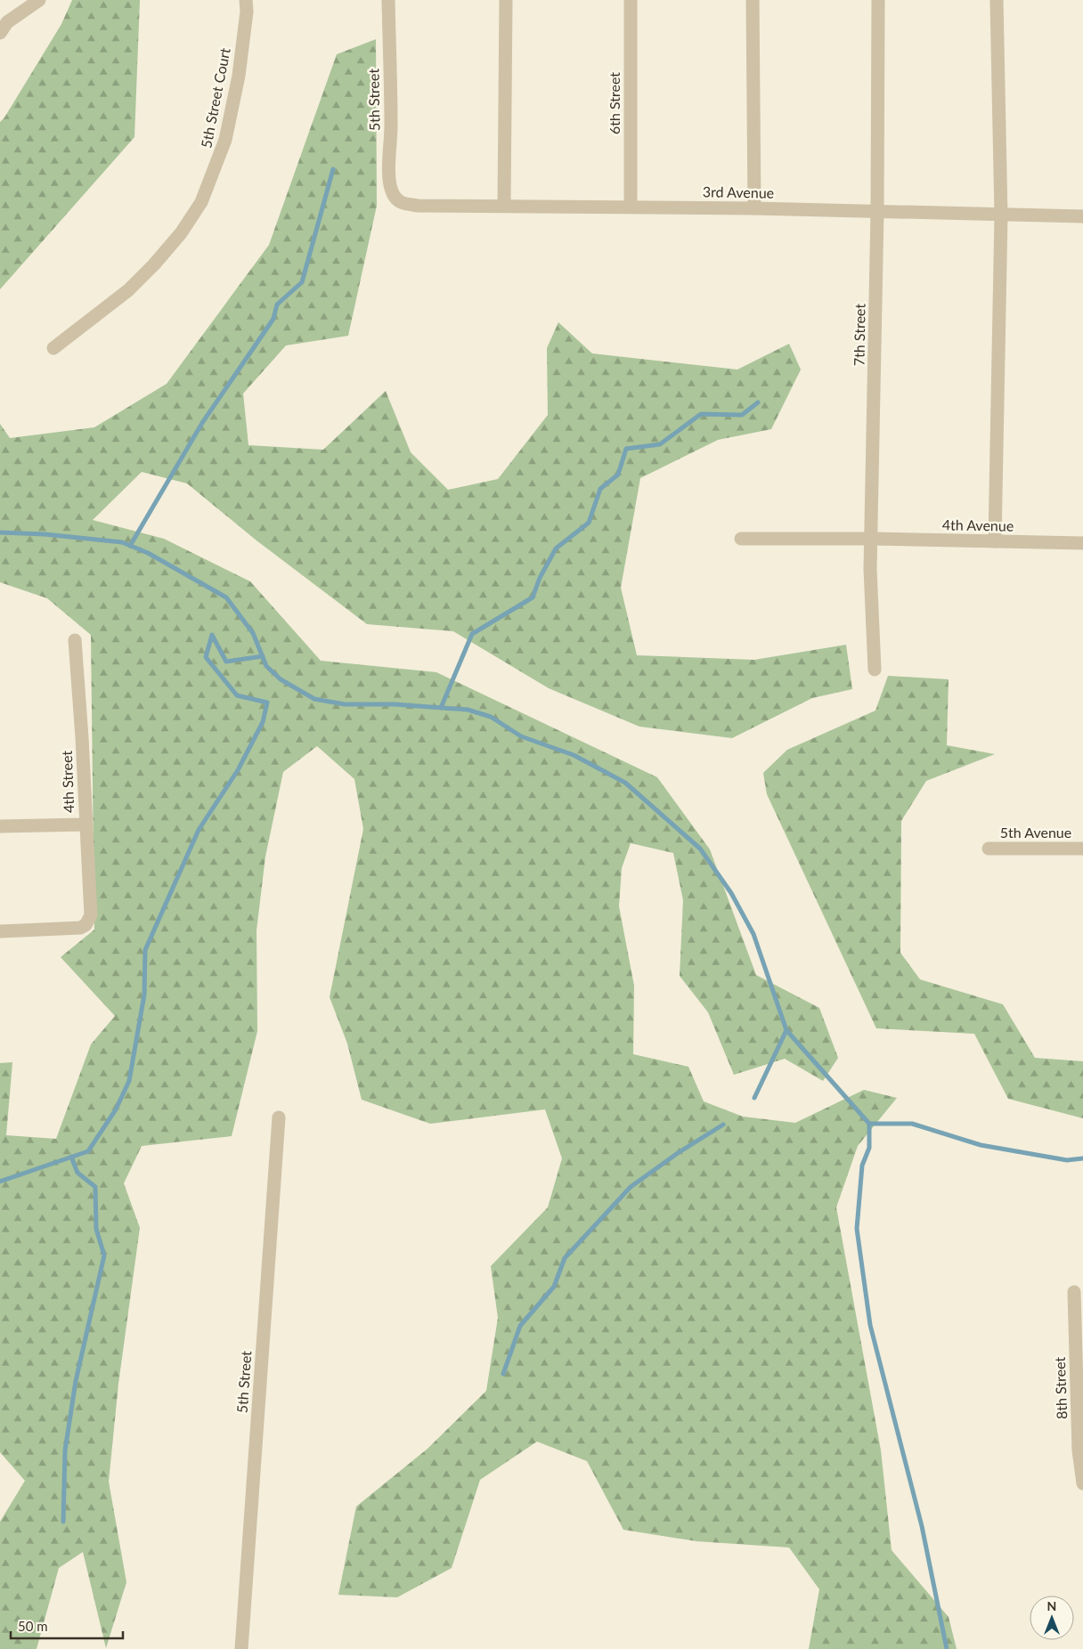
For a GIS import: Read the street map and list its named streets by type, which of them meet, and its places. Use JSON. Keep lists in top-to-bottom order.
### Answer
{
  "streets": {
    "street": [
      "5th Street Court",
      "5th Street",
      "6th Street",
      "3rd Avenue",
      "7th Street",
      "4th Avenue",
      "4th Street",
      "5th Avenue",
      "8th Street"
    ]
  },
  "crossings": [
    ["5th Street", "3rd Avenue"],
    ["6th Street", "3rd Avenue"],
    ["3rd Avenue", "7th Street"],
    ["7th Street", "4th Avenue"]
  ],
  "scale_bar": "50 m",
  "north": "top"
}
